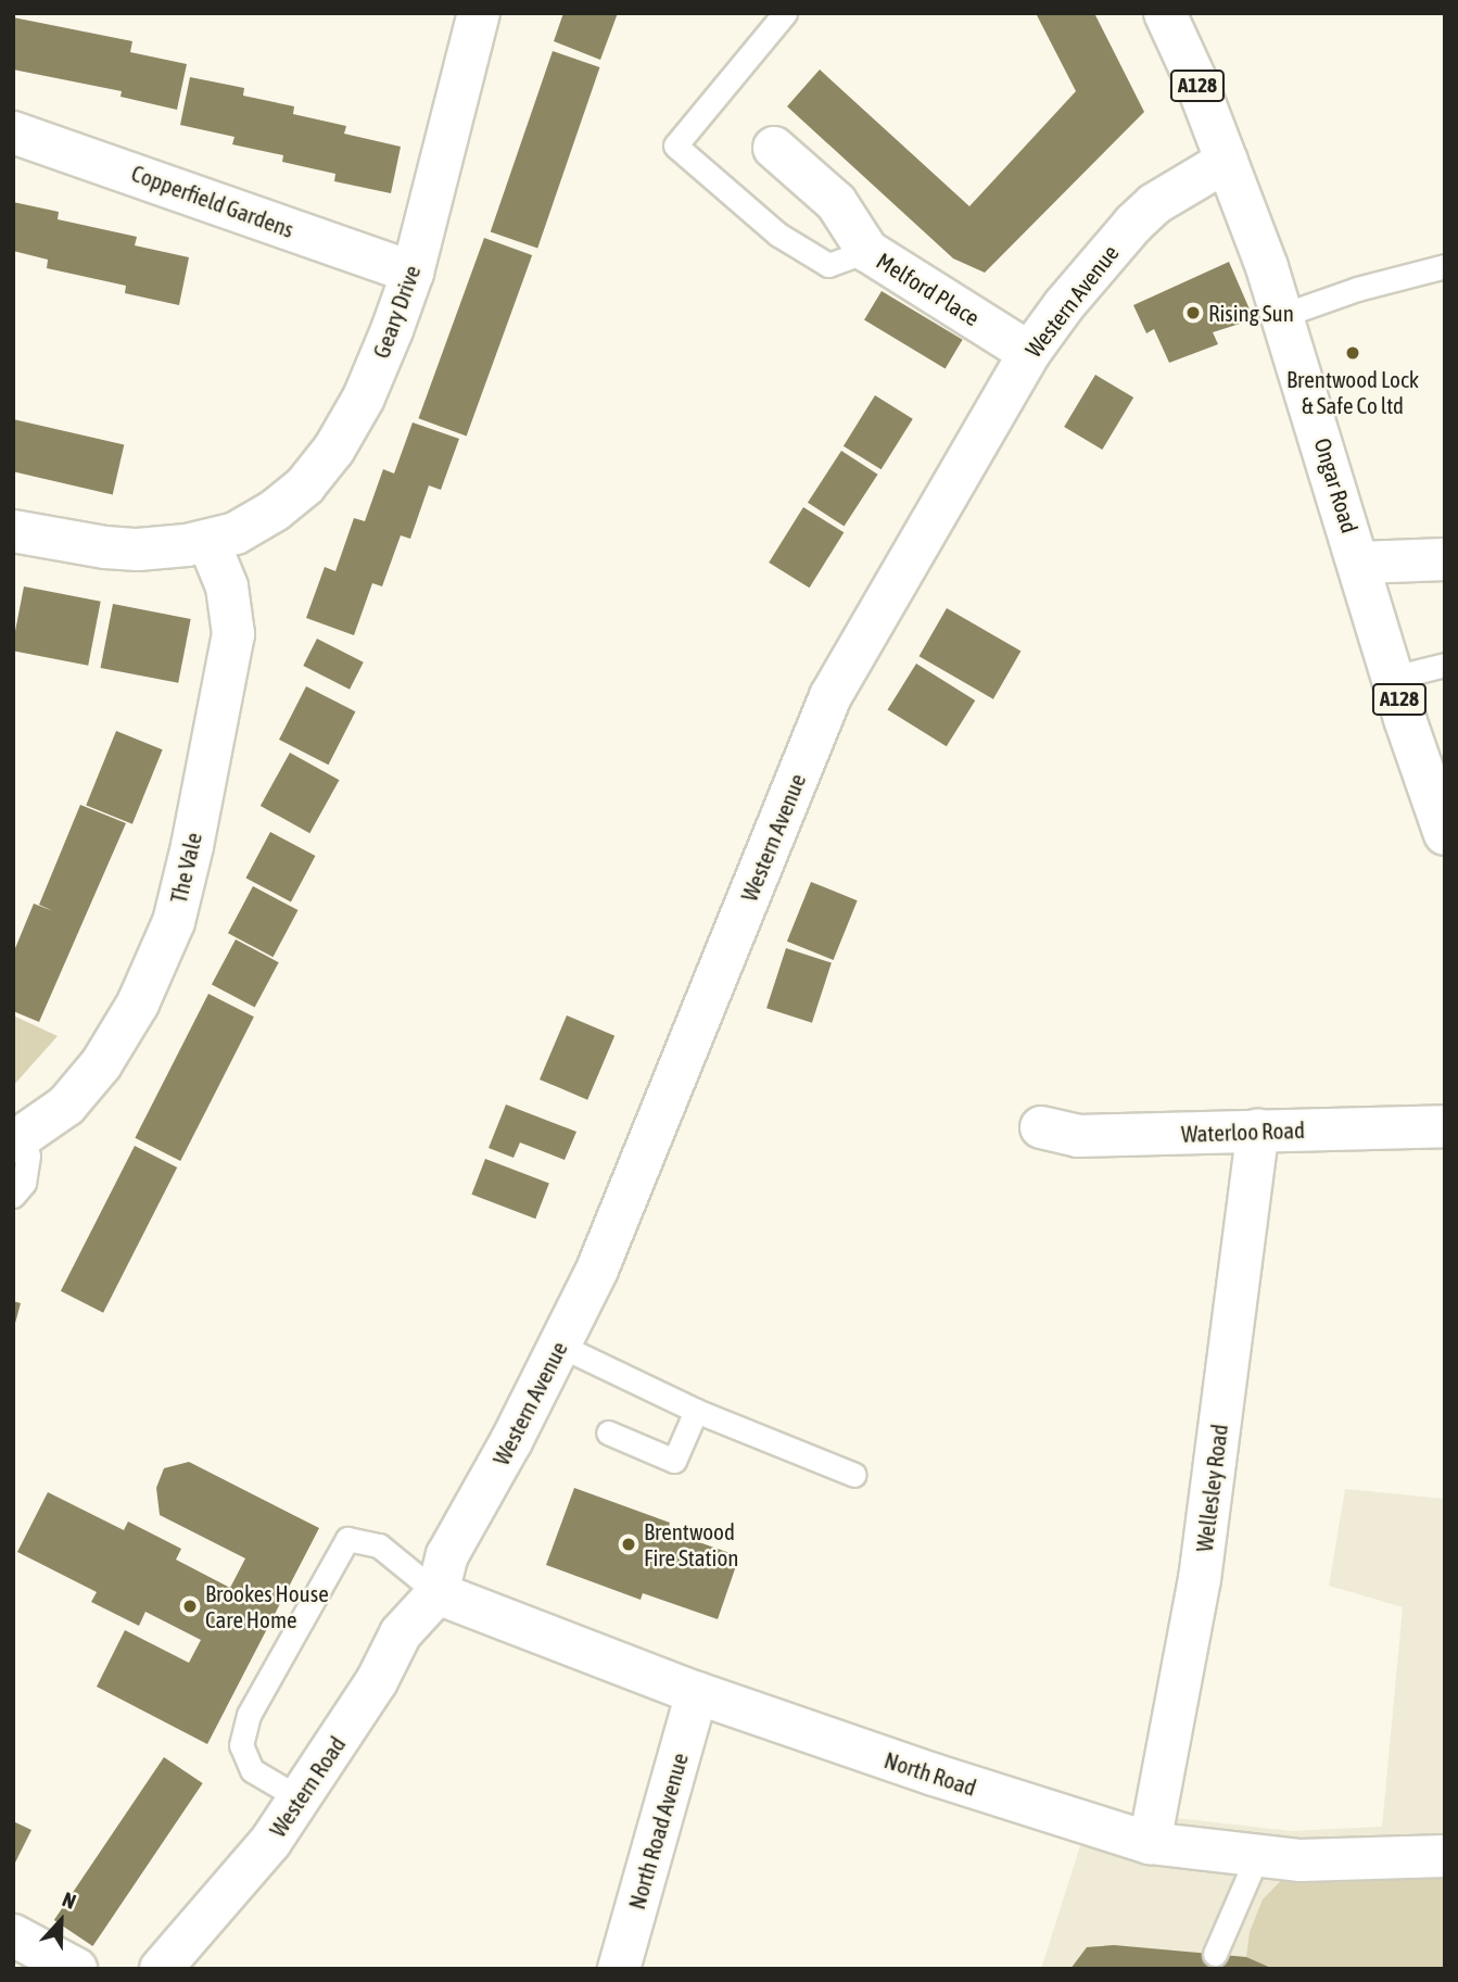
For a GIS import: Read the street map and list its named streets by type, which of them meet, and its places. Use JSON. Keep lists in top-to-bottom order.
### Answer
{
  "streets": {
    "street": [
      "A128",
      "Copperfield Gardens",
      "Melford Place",
      "Western Avenue",
      "Geary Drive",
      "Ongar Road",
      "The Vale",
      "Waterloo Road",
      "Wellesley Road",
      "North Road",
      "Western Road",
      "North Road Avenue"
    ]
  },
  "crossings": [
    ["Copperfield Gardens", "Geary Drive"],
    ["Melford Place", "Western Avenue"],
    ["Western Avenue", "Ongar Road"],
    ["Western Avenue", "North Road"],
    ["Western Avenue", "Western Road"],
    ["Geary Drive", "The Vale"],
    ["Waterloo Road", "Wellesley Road"],
    ["Wellesley Road", "North Road"],
    ["North Road", "Western Road"],
    ["North Road", "North Road Avenue"]
  ],
  "places": [
    "Rising Sun",
    "Brentwood Lock & Safe Co ltd",
    "Brentwood Fire Station",
    "Brookes House Care Home"
  ],
  "north": "top"
}
